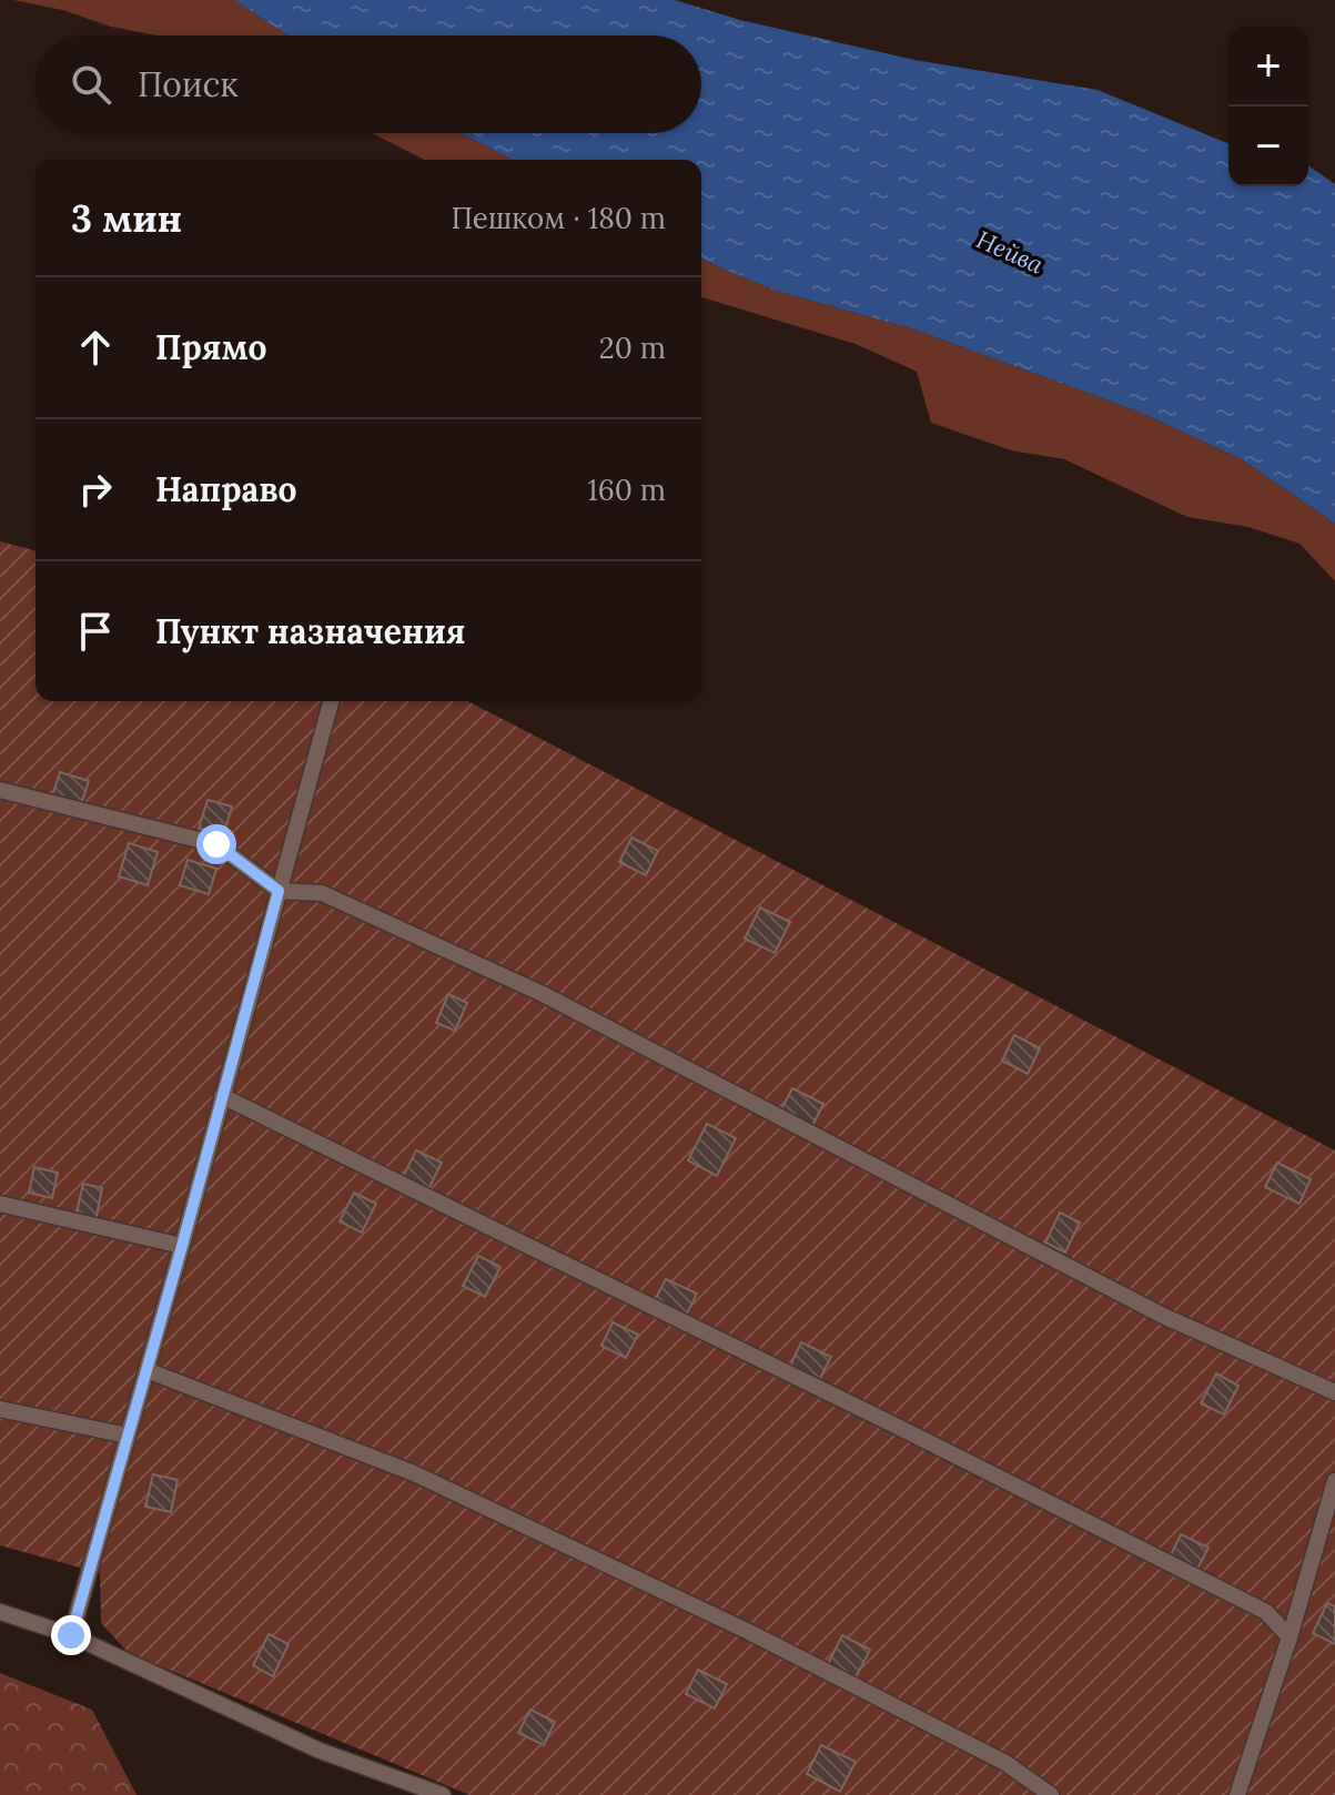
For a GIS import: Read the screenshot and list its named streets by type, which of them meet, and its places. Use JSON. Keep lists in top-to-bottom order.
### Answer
{
  "water": ["Нейва"],
  "page": {
    "map_buttons": ["+", "−"],
    "search": "Поиск",
    "heading": ["3 мин", "Пешком · 180 m"],
    "list": [
      ["Прямо", "20 m"],
      ["Направо", "160 m"],
      "Пункт назначения"
    ]
  }
}
